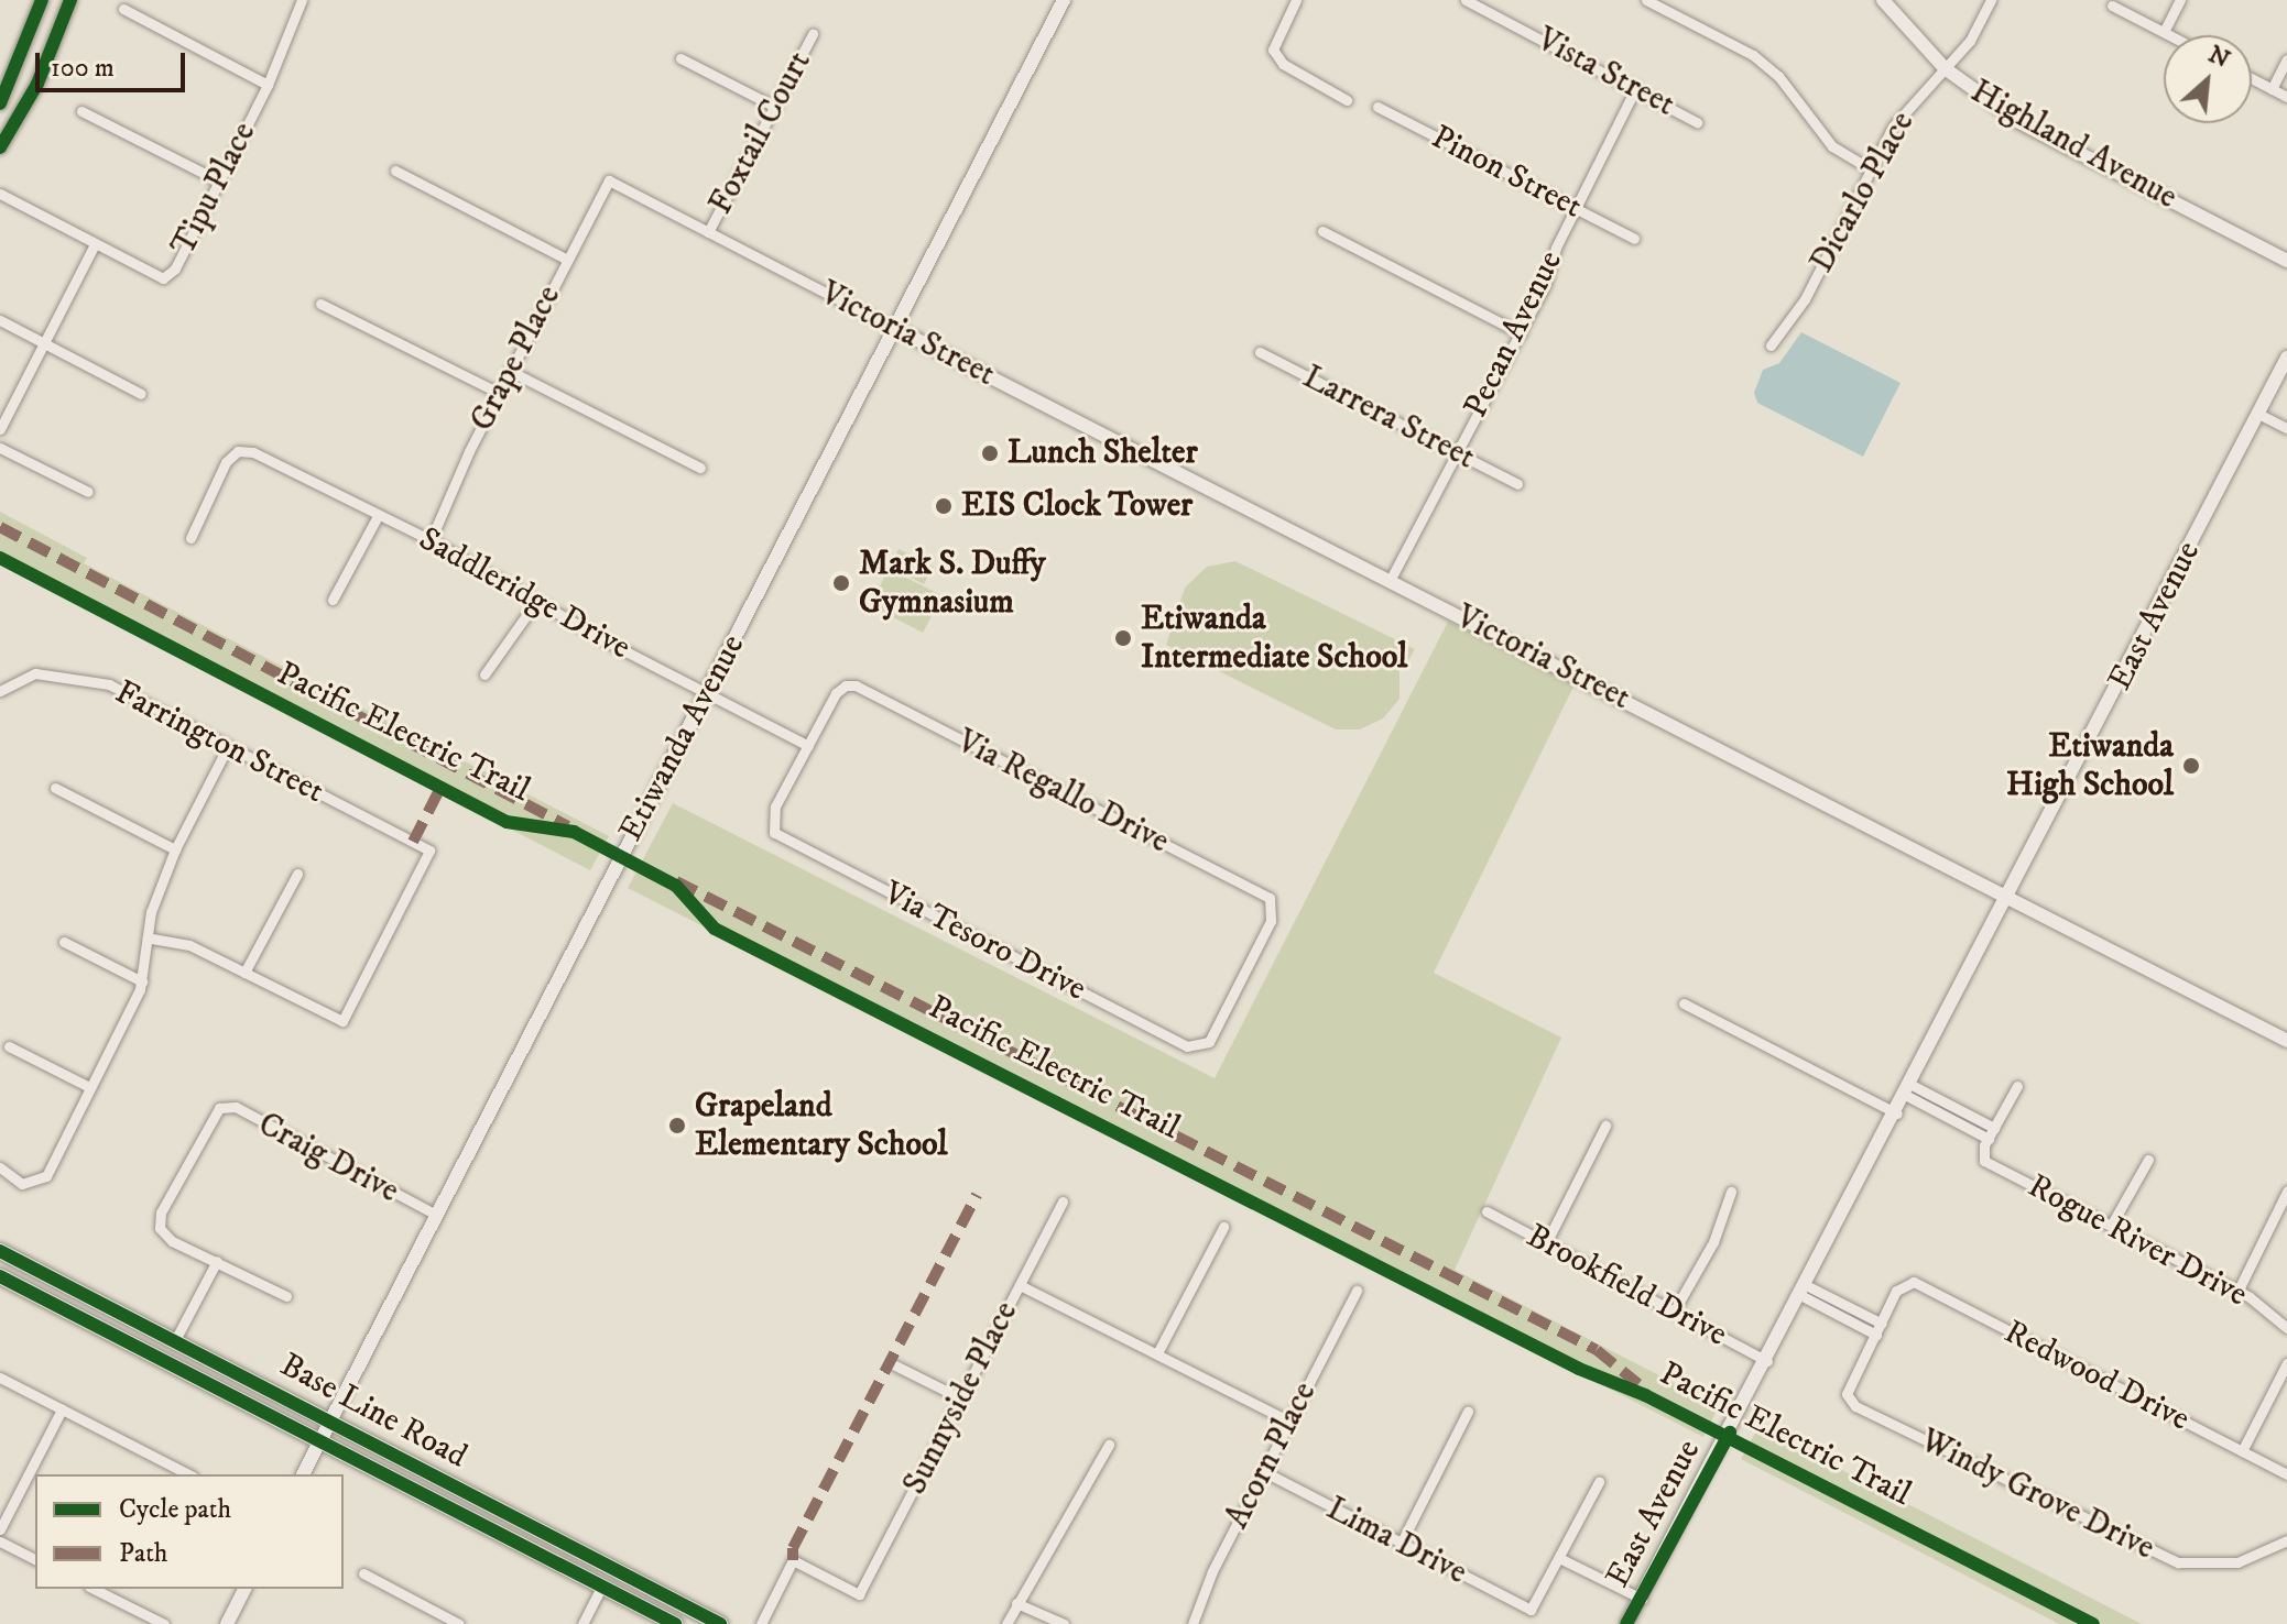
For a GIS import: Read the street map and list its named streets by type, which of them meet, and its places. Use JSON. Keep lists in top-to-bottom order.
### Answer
{
  "streets": {
    "main road": ["Base Line Road"],
    "street": [
      "Vista Street",
      "Foxtail Court",
      "Highland Avenue",
      "Pinon Street",
      "Tipu Place",
      "Dicarlo Place",
      "Victoria Street",
      "Pecan Avenue",
      "Grape Place",
      "Larrera Street",
      "Saddleridge Drive",
      "East Avenue",
      "Etiwanda Avenue",
      "Farrington Street",
      "Via Regallo Drive",
      "Via Tesoro Drive",
      "Craig Drive",
      "Rogue River Drive",
      "Brookfield Drive",
      "Redwood Drive",
      "Sunnyside Place",
      "Acorn Place",
      "Windy Grove Drive",
      "Lima Drive"
    ],
    "cycle path": ["Pacific Electric Trail"]
  },
  "crossings": [
    ["Vista Street", "Pecan Avenue"],
    ["Foxtail Court", "Victoria Street"],
    ["Highland Avenue", "Dicarlo Place"],
    ["Pinon Street", "Pecan Avenue"],
    ["Victoria Street", "Pecan Avenue"],
    ["Victoria Street", "Grape Place"],
    ["Victoria Street", "East Avenue"],
    ["Victoria Street", "Etiwanda Avenue"],
    ["Pecan Avenue", "Larrera Street"],
    ["Grape Place", "Saddleridge Drive"],
    ["Saddleridge Drive", "Etiwanda Avenue"],
    ["Saddleridge Drive", "Via Regallo Drive"],
    ["Saddleridge Drive", "Via Tesoro Drive"],
    ["East Avenue", "Brookfield Drive"],
    ["Etiwanda Avenue", "Craig Drive"],
    ["Etiwanda Avenue", "Base Line Road"],
    ["Via Regallo Drive", "Via Tesoro Drive"],
    ["Redwood Drive", "Windy Grove Drive"],
    ["Acorn Place", "Lima Drive"]
  ],
  "places": [
    "Lunch Shelter",
    "EIS Clock Tower",
    "Mark S. Duffy Gymnasium",
    "Etiwanda Intermediate School",
    "Etiwanda High School",
    "Grapeland Elementary School"
  ],
  "legend": ["Cycle path", "Path"],
  "scale_bar": "100 m",
  "north": "top right"
}
